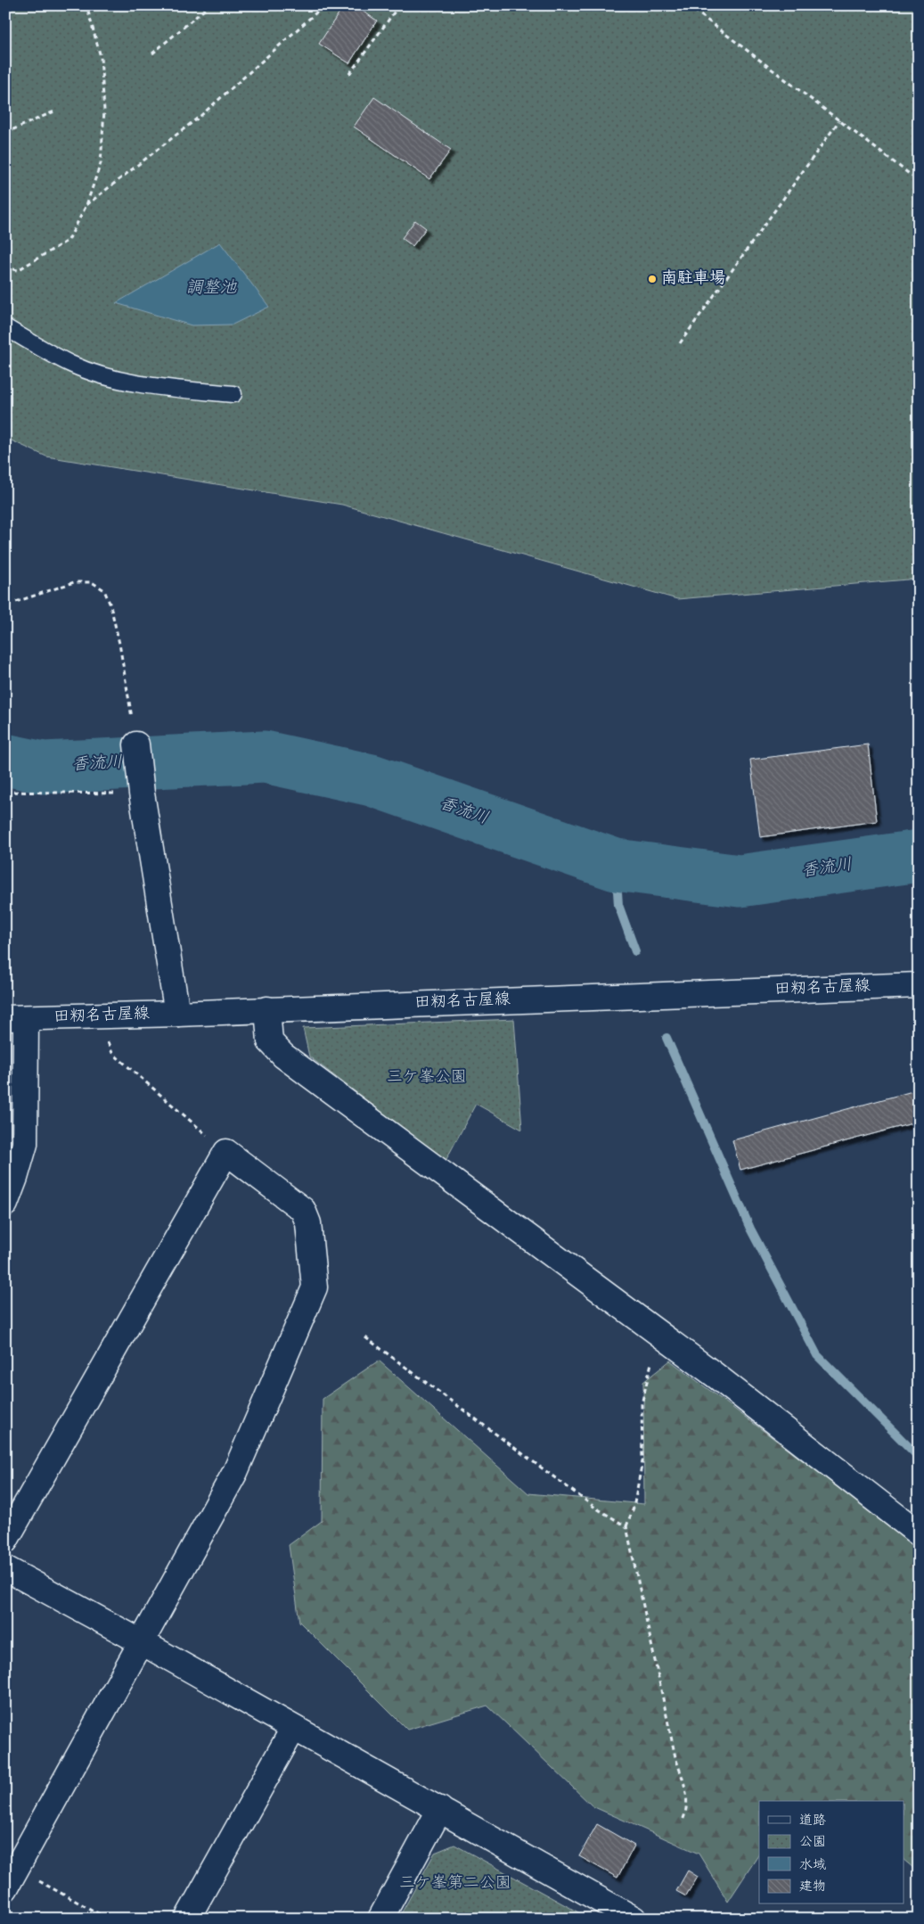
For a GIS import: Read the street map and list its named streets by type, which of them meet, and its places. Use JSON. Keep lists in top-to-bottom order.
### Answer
{
  "streets": {
    "street": ["田籾名古屋線"]
  },
  "water": ["調整池", "香流川"],
  "parks": ["三ケ峯公園", "三ケ峯第二公園"],
  "places": ["南駐車場"],
  "legend": [
    "道路",
    "公園",
    "水域",
    "建物"
  ]
}
